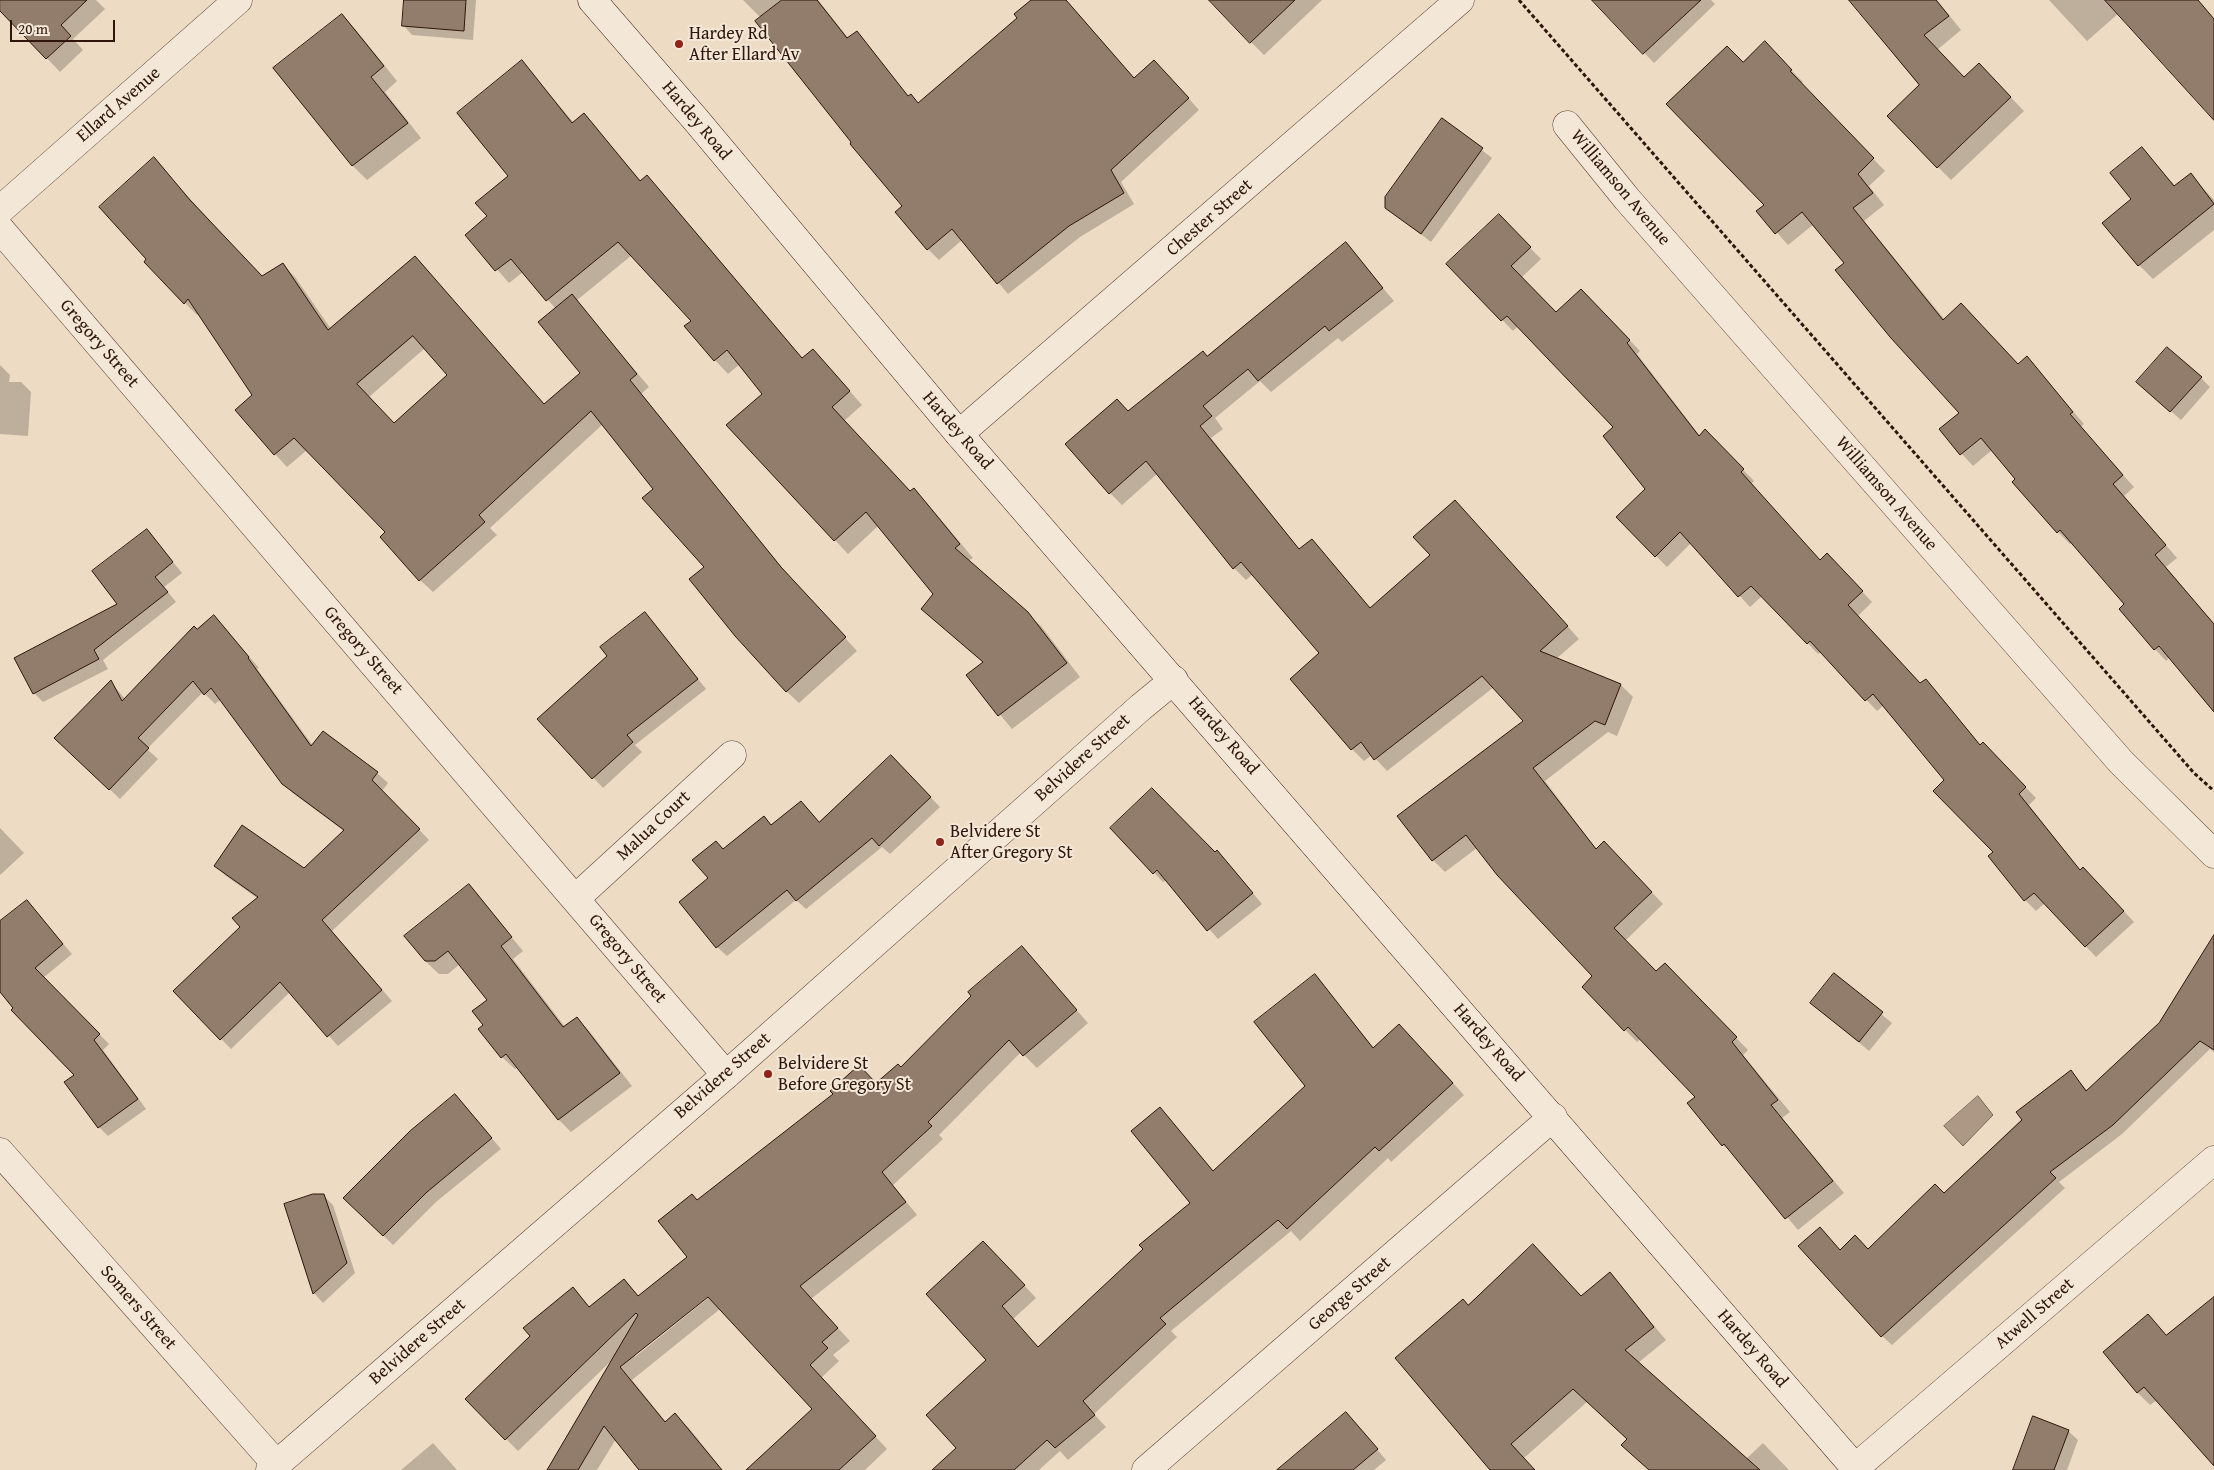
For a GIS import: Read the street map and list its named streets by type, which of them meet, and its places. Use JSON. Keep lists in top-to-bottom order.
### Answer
{
  "streets": {
    "street": [
      "Ellard Avenue",
      "Hardey Road",
      "Williamson Avenue",
      "Chester Street",
      "Gregory Street",
      "Belvidere Street",
      "Malua Court",
      "George Street",
      "Somers Street",
      "Atwell Street"
    ]
  },
  "crossings": [
    ["Hardey Road", "Chester Street"],
    ["Hardey Road", "Belvidere Street"],
    ["Hardey Road", "George Street"],
    ["Hardey Road", "Atwell Street"],
    ["Gregory Street", "Belvidere Street"],
    ["Gregory Street", "Malua Court"],
    ["Belvidere Street", "Somers Street"]
  ],
  "places": ["Hardey Rd After Ellard Av", "Belvidere St After Gregory St", "Belvidere St Before Gregory St"],
  "scale_bar": "20 m"
}
